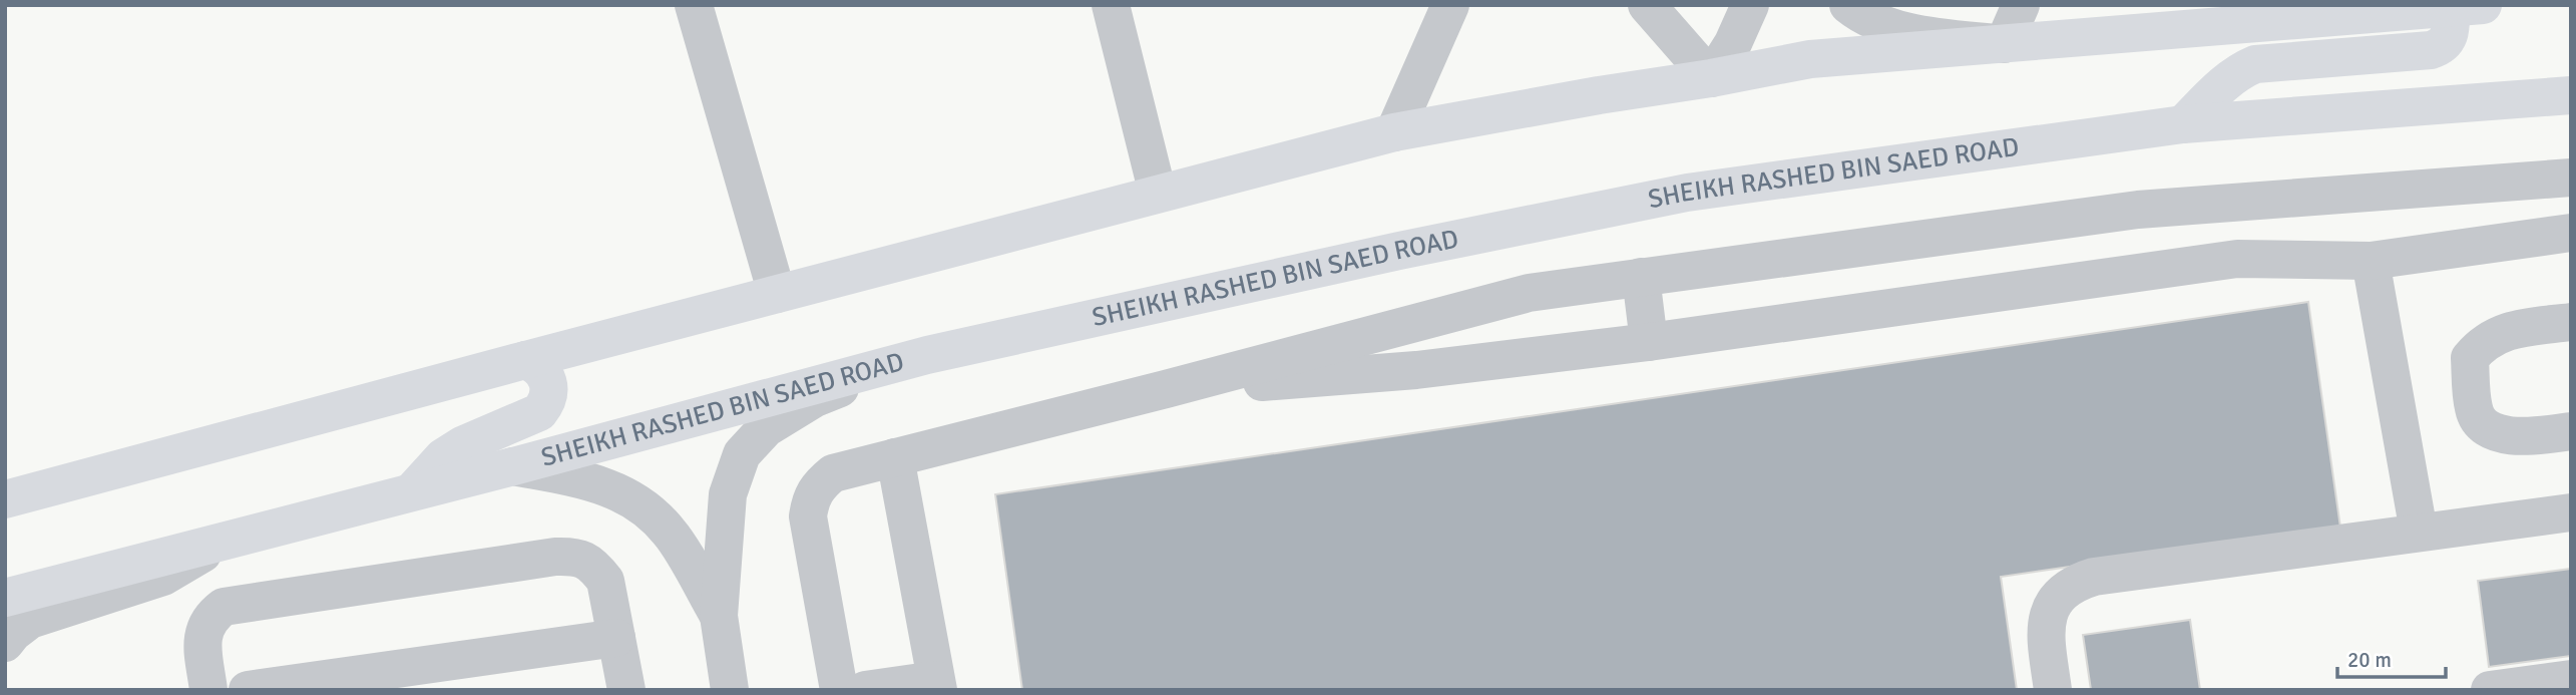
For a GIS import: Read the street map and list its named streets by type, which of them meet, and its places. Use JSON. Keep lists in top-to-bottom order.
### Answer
{
  "streets": {
    "main road": ["SHEIKH RASHED BIN SAED ROAD"]
  },
  "scale_bar": "20 m"
}
